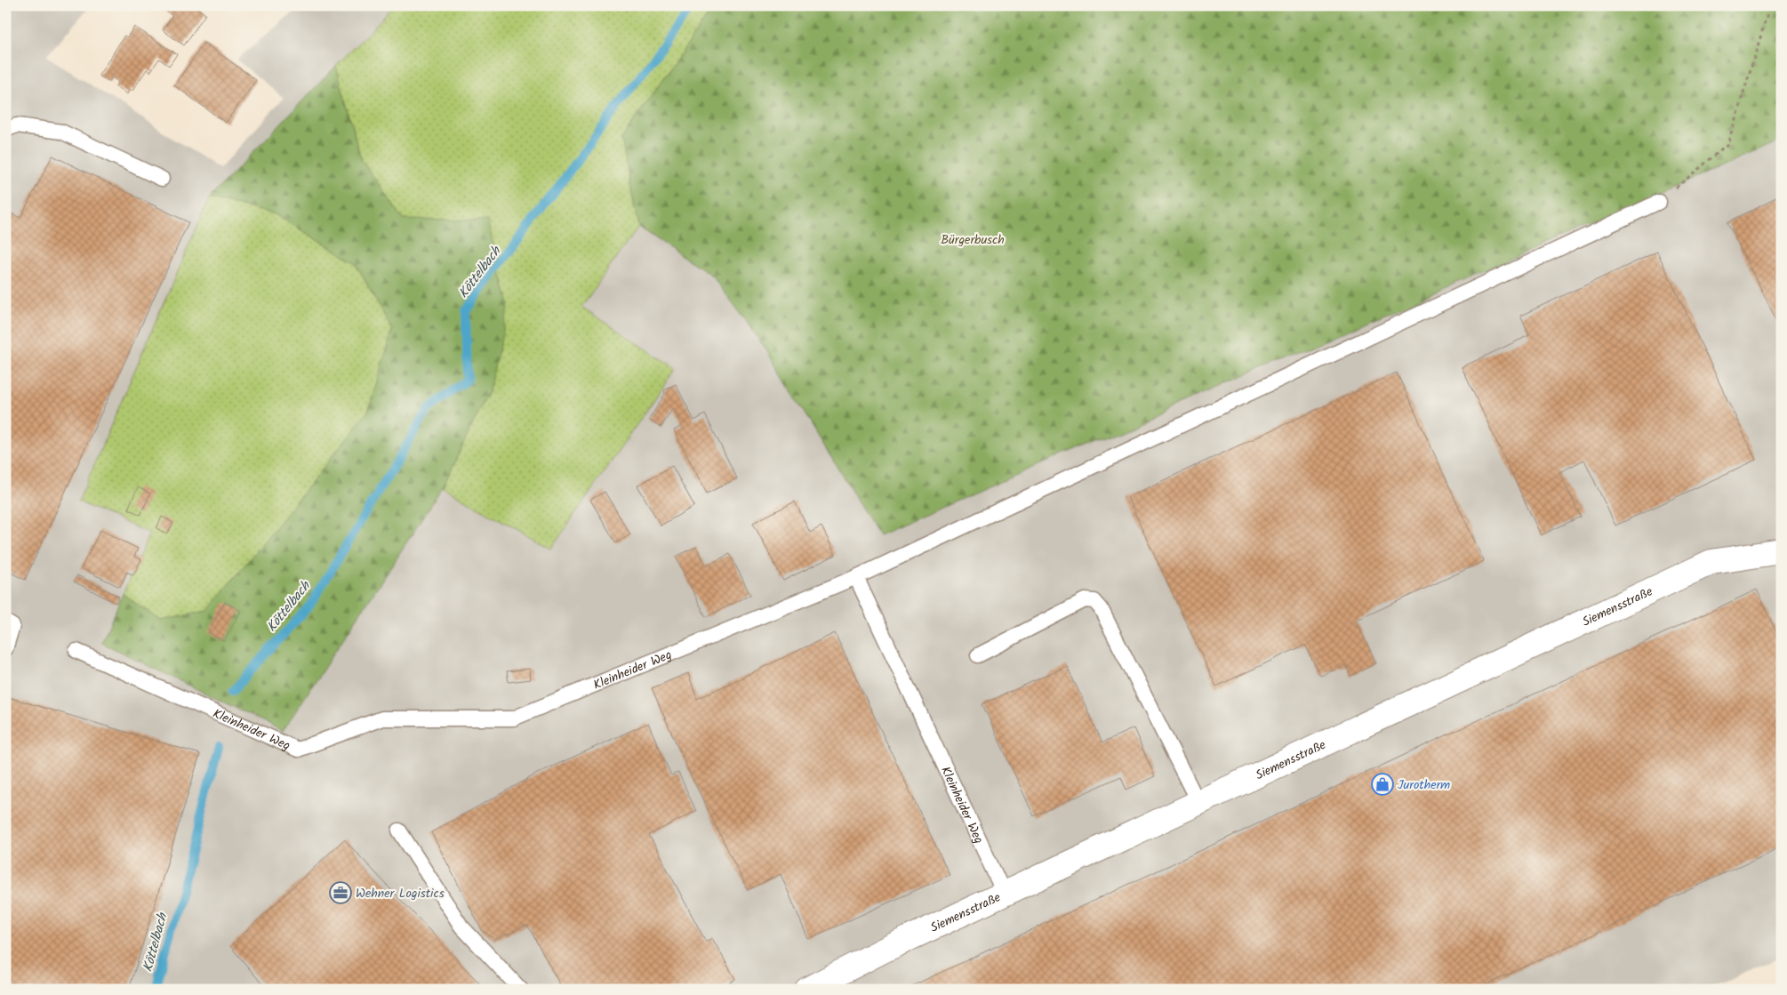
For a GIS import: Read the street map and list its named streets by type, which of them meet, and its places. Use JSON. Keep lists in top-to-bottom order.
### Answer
{
  "streets": {
    "street": ["Siemensstraße"],
    "lane": ["Kleinheider Weg"]
  },
  "crossings": [
    ["Siemensstraße", "Kleinheider Weg"]
  ],
  "water": ["Köttelbach"],
  "parks": ["Bürgerbusch"],
  "places": {
    "shop": ["Jurotherm"],
    "office": ["Wehner Logistics"]
  }
}
